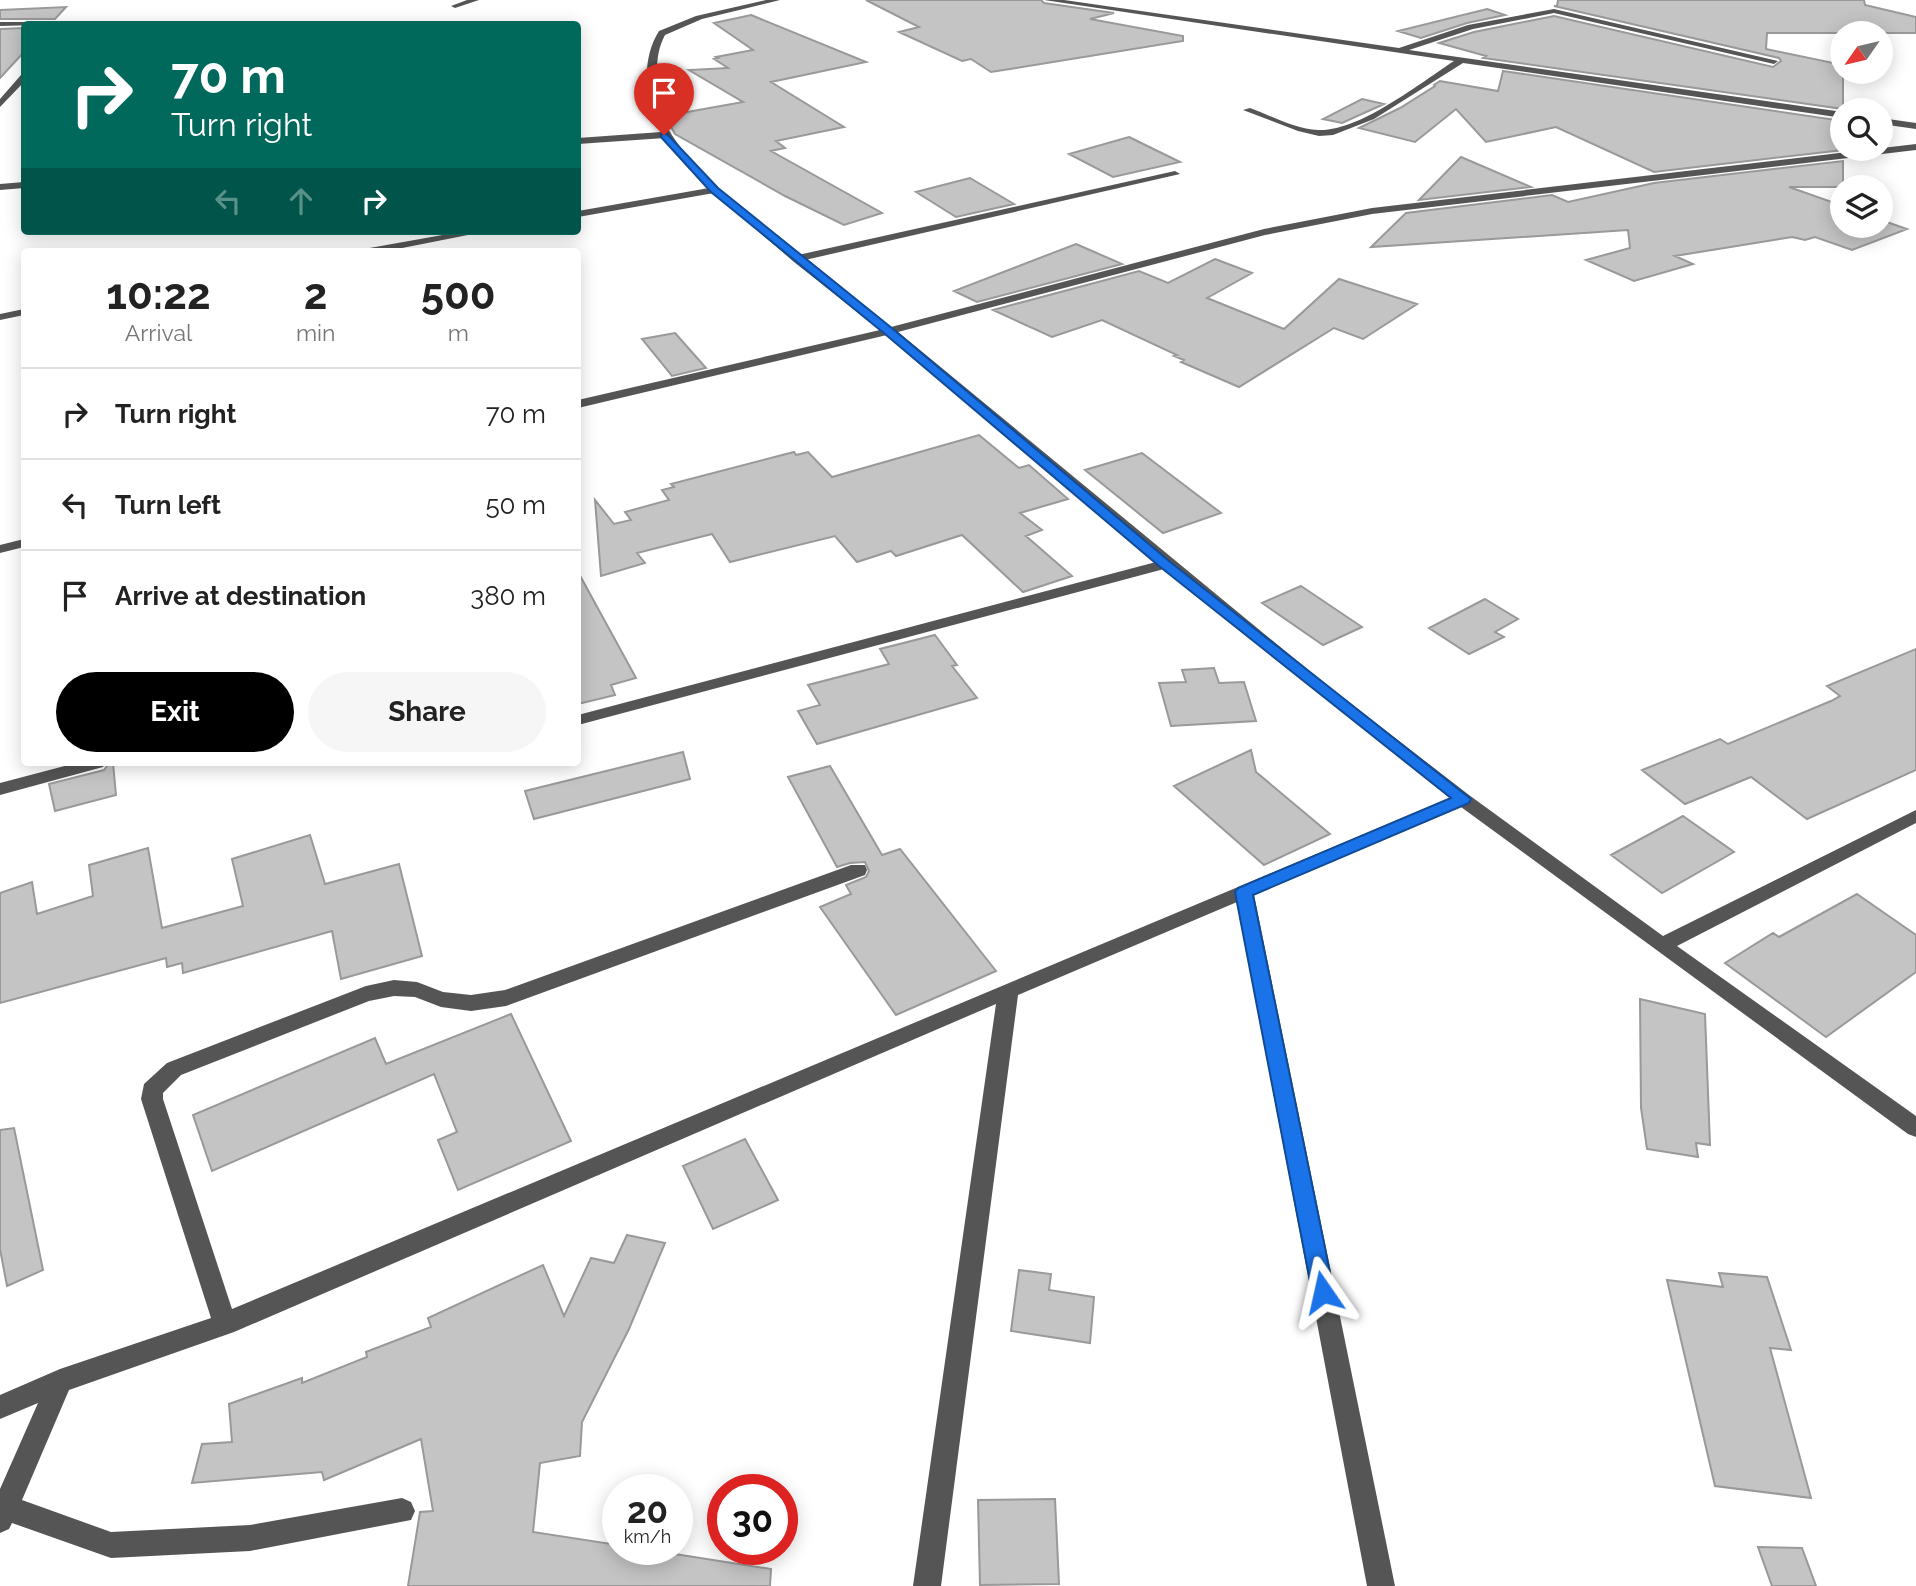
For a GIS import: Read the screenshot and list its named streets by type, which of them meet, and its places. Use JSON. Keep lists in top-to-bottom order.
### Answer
{
  "north": "bottom left",
  "page": {
    "turn": ["70 m", "Turn right"],
    "eta": [
      "10:22",
      "Arrival",
      "2",
      "min",
      "500",
      "m"
    ],
    "list": [
      {
        "name": "Turn right",
        "value": "70 m"
      },
      {
        "name": "Turn left",
        "value": "50 m"
      },
      {
        "name": "Arrive at destination",
        "value": "380 m"
      }
    ],
    "buttons": ["Exit", "Share"],
    "speed": "20 km/h",
    "limit": "30"
  }
}
